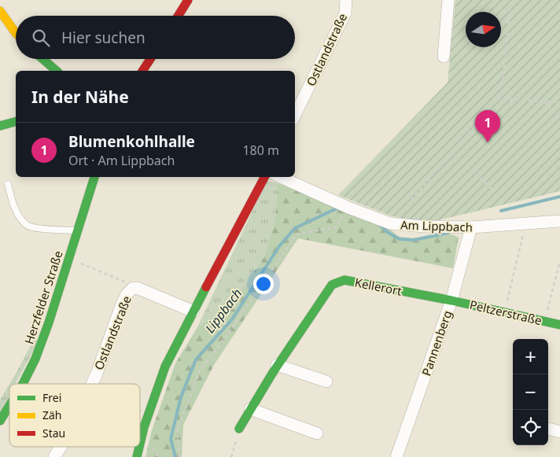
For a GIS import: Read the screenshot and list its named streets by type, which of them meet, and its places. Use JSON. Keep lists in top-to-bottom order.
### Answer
{
  "streets": {
    "street": [
      "Ostlandstraße",
      "Am Lippbach",
      "Kellerort",
      "Herzfelder Straße",
      "Peltzerstraße",
      "Pannenberg"
    ]
  },
  "crossings": [
    ["Am Lippbach", "Pannenberg"],
    ["Kellerort", "Peltzerstraße"],
    ["Kellerort", "Pannenberg"],
    ["Peltzerstraße", "Pannenberg"]
  ],
  "water": ["Lippbach"],
  "legend": ["Frei", "Zäh", "Stau"],
  "north": "right",
  "page": {
    "search": "Hier suchen",
    "heading": "In der Nähe",
    "pins": "1",
    "list": [
      {
        "mark": "1",
        "name": "Blumenkohlhalle",
        "note": "Ort · Am Lippbach",
        "value": "180 m"
      }
    ],
    "map_buttons": ["+", "−"]
  }
}
